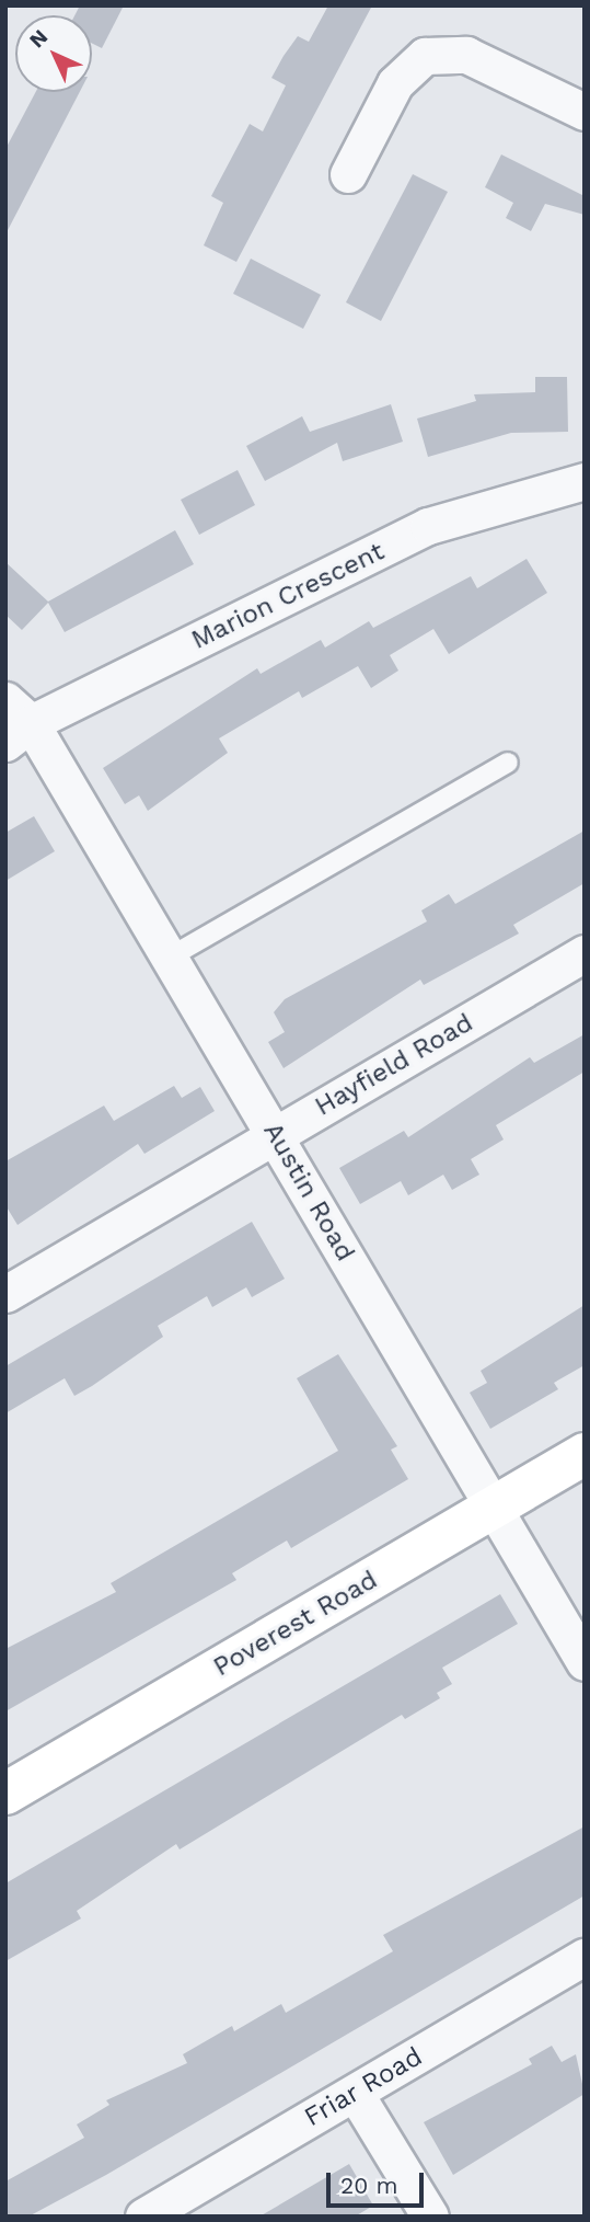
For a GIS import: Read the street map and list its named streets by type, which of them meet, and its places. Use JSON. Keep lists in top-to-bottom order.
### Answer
{
  "streets": {
    "street": [
      "Marion Crescent",
      "Hayfield Road",
      "Austin Road",
      "Poverest Road",
      "Friar Road"
    ]
  },
  "crossings": [
    ["Marion Crescent", "Austin Road"],
    ["Hayfield Road", "Austin Road"],
    ["Austin Road", "Poverest Road"]
  ],
  "scale_bar": "20 m",
  "north": "top left"
}
